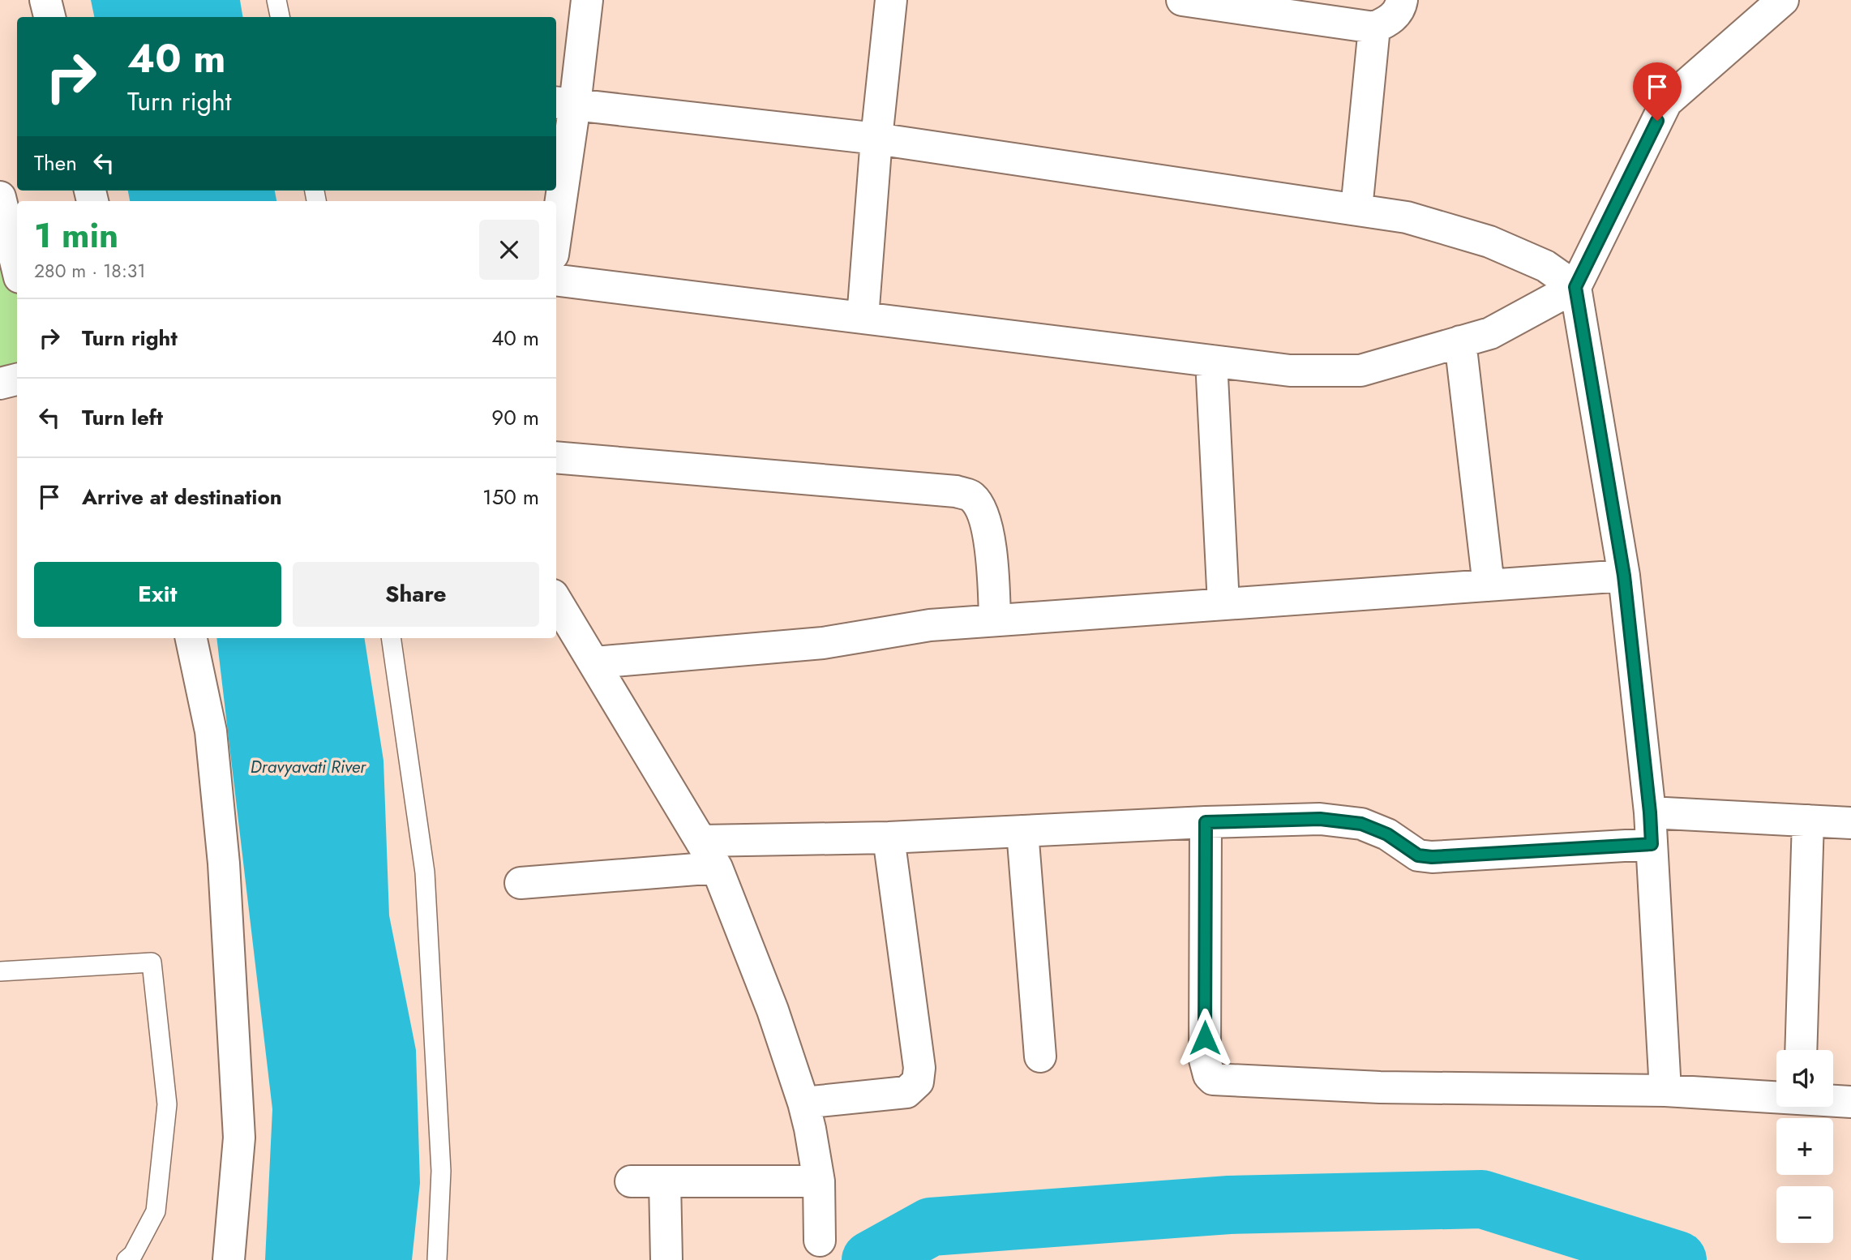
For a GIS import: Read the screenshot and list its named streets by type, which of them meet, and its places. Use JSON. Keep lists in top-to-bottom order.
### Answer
{
  "water": ["Dravyavati River"],
  "page": {
    "turn": ["40 m", "Turn right"],
    "then": "Then",
    "heading": ["1 min", "280 m · 18:31"],
    "list": [
      {
        "name": "Turn right",
        "value": "40 m"
      },
      {
        "name": "Turn left",
        "value": "90 m"
      },
      {
        "name": "Arrive at destination",
        "value": "150 m"
      }
    ],
    "buttons": ["Exit", "Share"],
    "map_buttons": ["+", "−"]
  }
}
